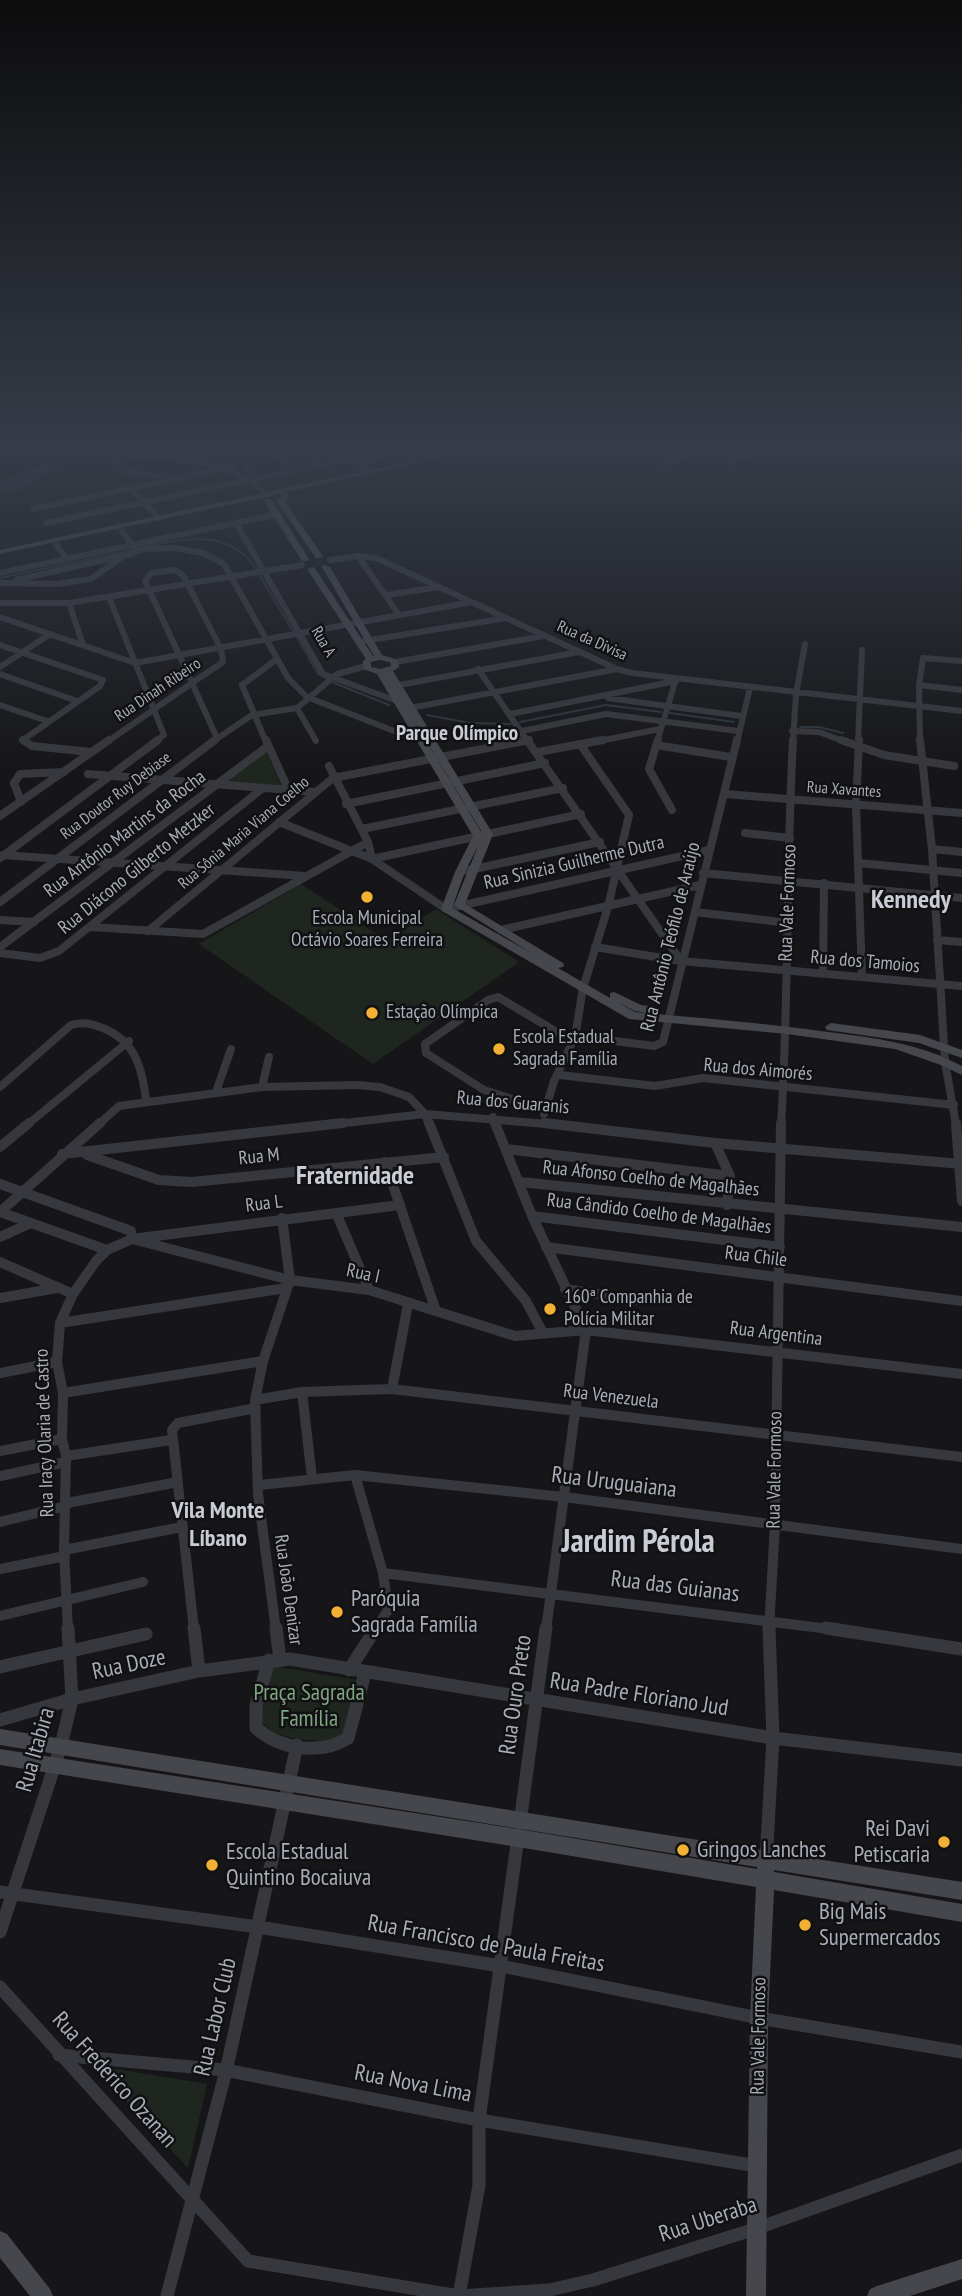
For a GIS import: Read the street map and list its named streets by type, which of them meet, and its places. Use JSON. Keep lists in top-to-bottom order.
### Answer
{
  "streets": {
    "street": [
      "Rua da Divisa",
      "Rua A",
      "Rua Dinah Ribeiro",
      "Rua Xavantes",
      "Rua Doutor Ruy Debiase",
      "Rua Sônia Maria Viana Coelho",
      "Rua Antônio Martins da Rocha",
      "Rua Sinizia Guilherme Dutra",
      "Rua Diácono Gilberto Metzker",
      "Rua Vale Formoso",
      "Rua Antônio Teófilo de Araújo",
      "Rua dos Tamoios",
      "Rua dos Aimorés",
      "Rua dos Guaranis",
      "Rua M",
      "Rua Afonso Coelho de Magalhães",
      "Rua L",
      "Rua Cândido Coelho de Magalhães",
      "Rua Chile",
      "Rua I",
      "Rua Argentina",
      "Rua Venezuela",
      "Rua Iracy Olaria de Castro",
      "Rua Uruguaiana",
      "Rua das Guianas",
      "Rua João Denizar",
      "Rua Doze",
      "Rua Ouro Preto",
      "Rua Padre Floriano Jud",
      "Rua Itabira",
      "Rua Francisco de Paula Freitas",
      "Rua Labor Club",
      "Rua Frederico Ozanan",
      "Rua Nova Lima",
      "Rua Uberaba"
    ]
  },
  "crossings": [
    ["Rua da Divisa", "Rua Vale Formoso"],
    ["Rua da Divisa", "Rua Antônio Teófilo de Araújo"],
    ["Rua Xavantes", "Rua Vale Formoso"],
    ["Rua Xavantes", "Rua Antônio Teófilo de Araújo"],
    ["Rua Sinizia Guilherme Dutra", "Rua Antônio Teófilo de Araújo"],
    ["Rua Vale Formoso", "Rua dos Tamoios"],
    ["Rua Vale Formoso", "Rua dos Aimorés"],
    ["Rua Vale Formoso", "Rua dos Guaranis"],
    ["Rua Vale Formoso", "Rua Afonso Coelho de Magalhães"],
    ["Rua Vale Formoso", "Rua Cândido Coelho de Magalhães"],
    ["Rua Vale Formoso", "Rua Chile"],
    ["Rua Vale Formoso", "Rua Argentina"],
    ["Rua Vale Formoso", "Rua Venezuela"],
    ["Rua Vale Formoso", "Rua Uruguaiana"],
    ["Rua Vale Formoso", "Rua das Guianas"],
    ["Rua Vale Formoso", "Rua Padre Floriano Jud"],
    ["Rua Vale Formoso", "Rua Francisco de Paula Freitas"],
    ["Rua Vale Formoso", "Rua Nova Lima"],
    ["Rua Vale Formoso", "Rua Uberaba"],
    ["Rua Antônio Teófilo de Araújo", "Rua dos Tamoios"],
    ["Rua dos Guaranis", "Rua M"],
    ["Rua L", "Rua I"],
    ["Rua I", "Rua Argentina"],
    ["Rua I", "Rua João Denizar"],
    ["Rua I", "Rua Ouro Preto"],
    ["Rua Argentina", "Rua Ouro Preto"],
    ["Rua Venezuela", "Rua João Denizar"],
    ["Rua Venezuela", "Rua Ouro Preto"],
    ["Rua Iracy Olaria de Castro", "Rua Doze"],
    ["Rua Iracy Olaria de Castro", "Rua Itabira"],
    ["Rua Uruguaiana", "Rua João Denizar"],
    ["Rua Uruguaiana", "Rua Ouro Preto"],
    ["Rua das Guianas", "Rua Ouro Preto"],
    ["Rua João Denizar", "Rua Doze"],
    ["Rua João Denizar", "Rua Padre Floriano Jud"],
    ["Rua Doze", "Rua Padre Floriano Jud"],
    ["Rua Doze", "Rua Itabira"],
    ["Rua Ouro Preto", "Rua Padre Floriano Jud"],
    ["Rua Ouro Preto", "Rua Francisco de Paula Freitas"],
    ["Rua Ouro Preto", "Rua Nova Lima"],
    ["Rua Ouro Preto", "Rua Uberaba"],
    ["Rua Itabira", "Rua Francisco de Paula Freitas"],
    ["Rua Francisco de Paula Freitas", "Rua Labor Club"],
    ["Rua Labor Club", "Rua Frederico Ozanan"],
    ["Rua Labor Club", "Rua Nova Lima"],
    ["Rua Labor Club", "Rua Uberaba"],
    ["Rua Frederico Ozanan", "Rua Nova Lima"],
    ["Rua Frederico Ozanan", "Rua Uberaba"]
  ],
  "districts": [
    "Parque Olímpico",
    "Kennedy",
    "Fraternidade",
    "Vila Monte Líbano",
    "Jardim Pérola"
  ],
  "parks": ["Praça Sagrada Família"],
  "places": [
    "Escola Municipal Octávio Soares Ferreira",
    "Estação Olímpica",
    "Escola Estadual Sagrada Família",
    "160ª Companhia de Polícia Militar",
    "Paróquia Sagrada Família",
    "Rei Davi Petiscaria",
    "Gringos Lanches",
    "Escola Estadual Quintino Bocaiuva",
    "Big Mais Supermercados"
  ]
}
